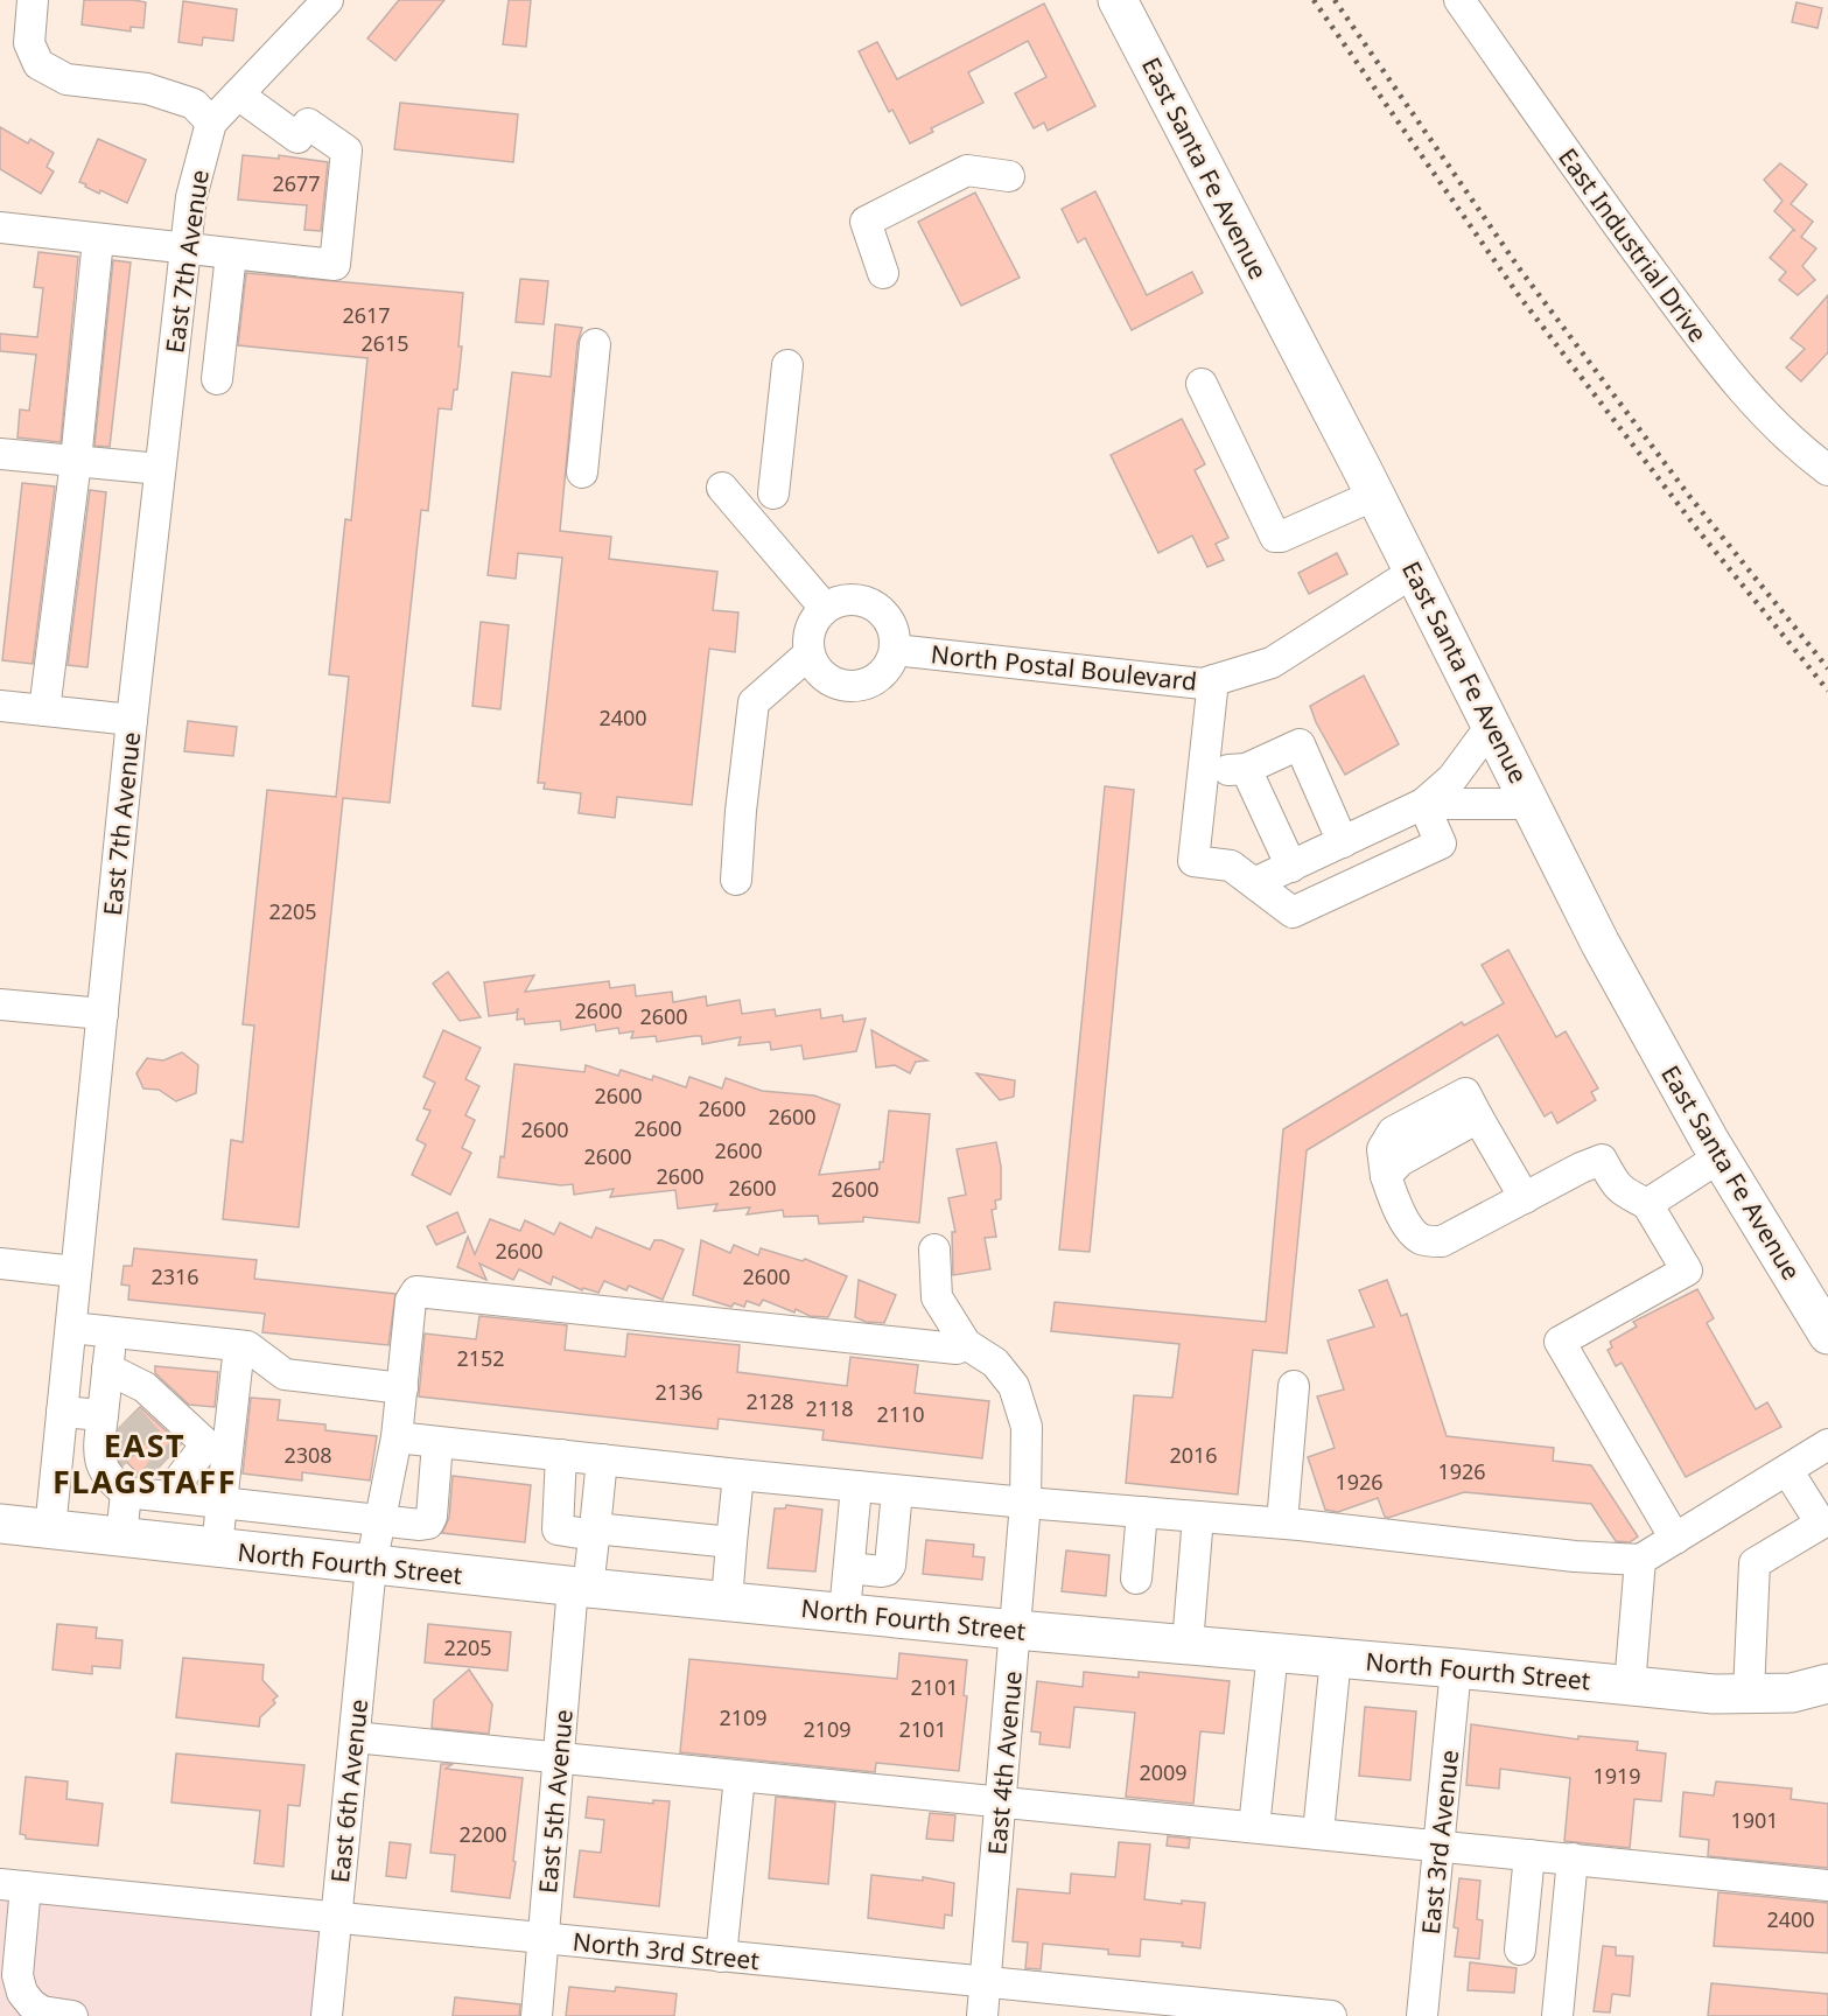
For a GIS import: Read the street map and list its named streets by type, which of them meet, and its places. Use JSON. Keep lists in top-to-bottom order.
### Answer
{
  "streets": {
    "main road": ["East Santa Fe Avenue", "North Fourth Street"],
    "street": [
      "East Industrial Drive",
      "East 7th Avenue",
      "North Postal Boulevard",
      "East 4th Avenue",
      "East 6th Avenue",
      "East 5th Avenue",
      "East 3rd Avenue",
      "North 3rd Street"
    ]
  },
  "crossings": [
    ["East Santa Fe Avenue", "North Postal Boulevard"],
    ["East 7th Avenue", "North Fourth Street"],
    ["North Fourth Street", "East 4th Avenue"],
    ["North Fourth Street", "East 6th Avenue"],
    ["North Fourth Street", "East 5th Avenue"],
    ["North Fourth Street", "East 3rd Avenue"],
    ["East 4th Avenue", "East 6th Avenue"],
    ["East 4th Avenue", "North 3rd Street"],
    ["East 6th Avenue", "North 3rd Street"],
    ["East 5th Avenue", "North 3rd Street"]
  ],
  "districts": ["EAST FLAGSTAFF"],
  "house_numbers": [
    "2677",
    "2617",
    "2615",
    "2400",
    "2205",
    "2600",
    "2600",
    "2600",
    "2600",
    "2600",
    "2600",
    "2600",
    "2600",
    "2600",
    "2600",
    "2600",
    "2600",
    "2600",
    "2316",
    "2600",
    "2152",
    "2136",
    "2128",
    "2118",
    "2110",
    "2308",
    "2016",
    "1926",
    "1926",
    "2205",
    "2101",
    "2109",
    "2109",
    "2101",
    "2009",
    "1919",
    "1901",
    "2200",
    "2400"
  ]
}
